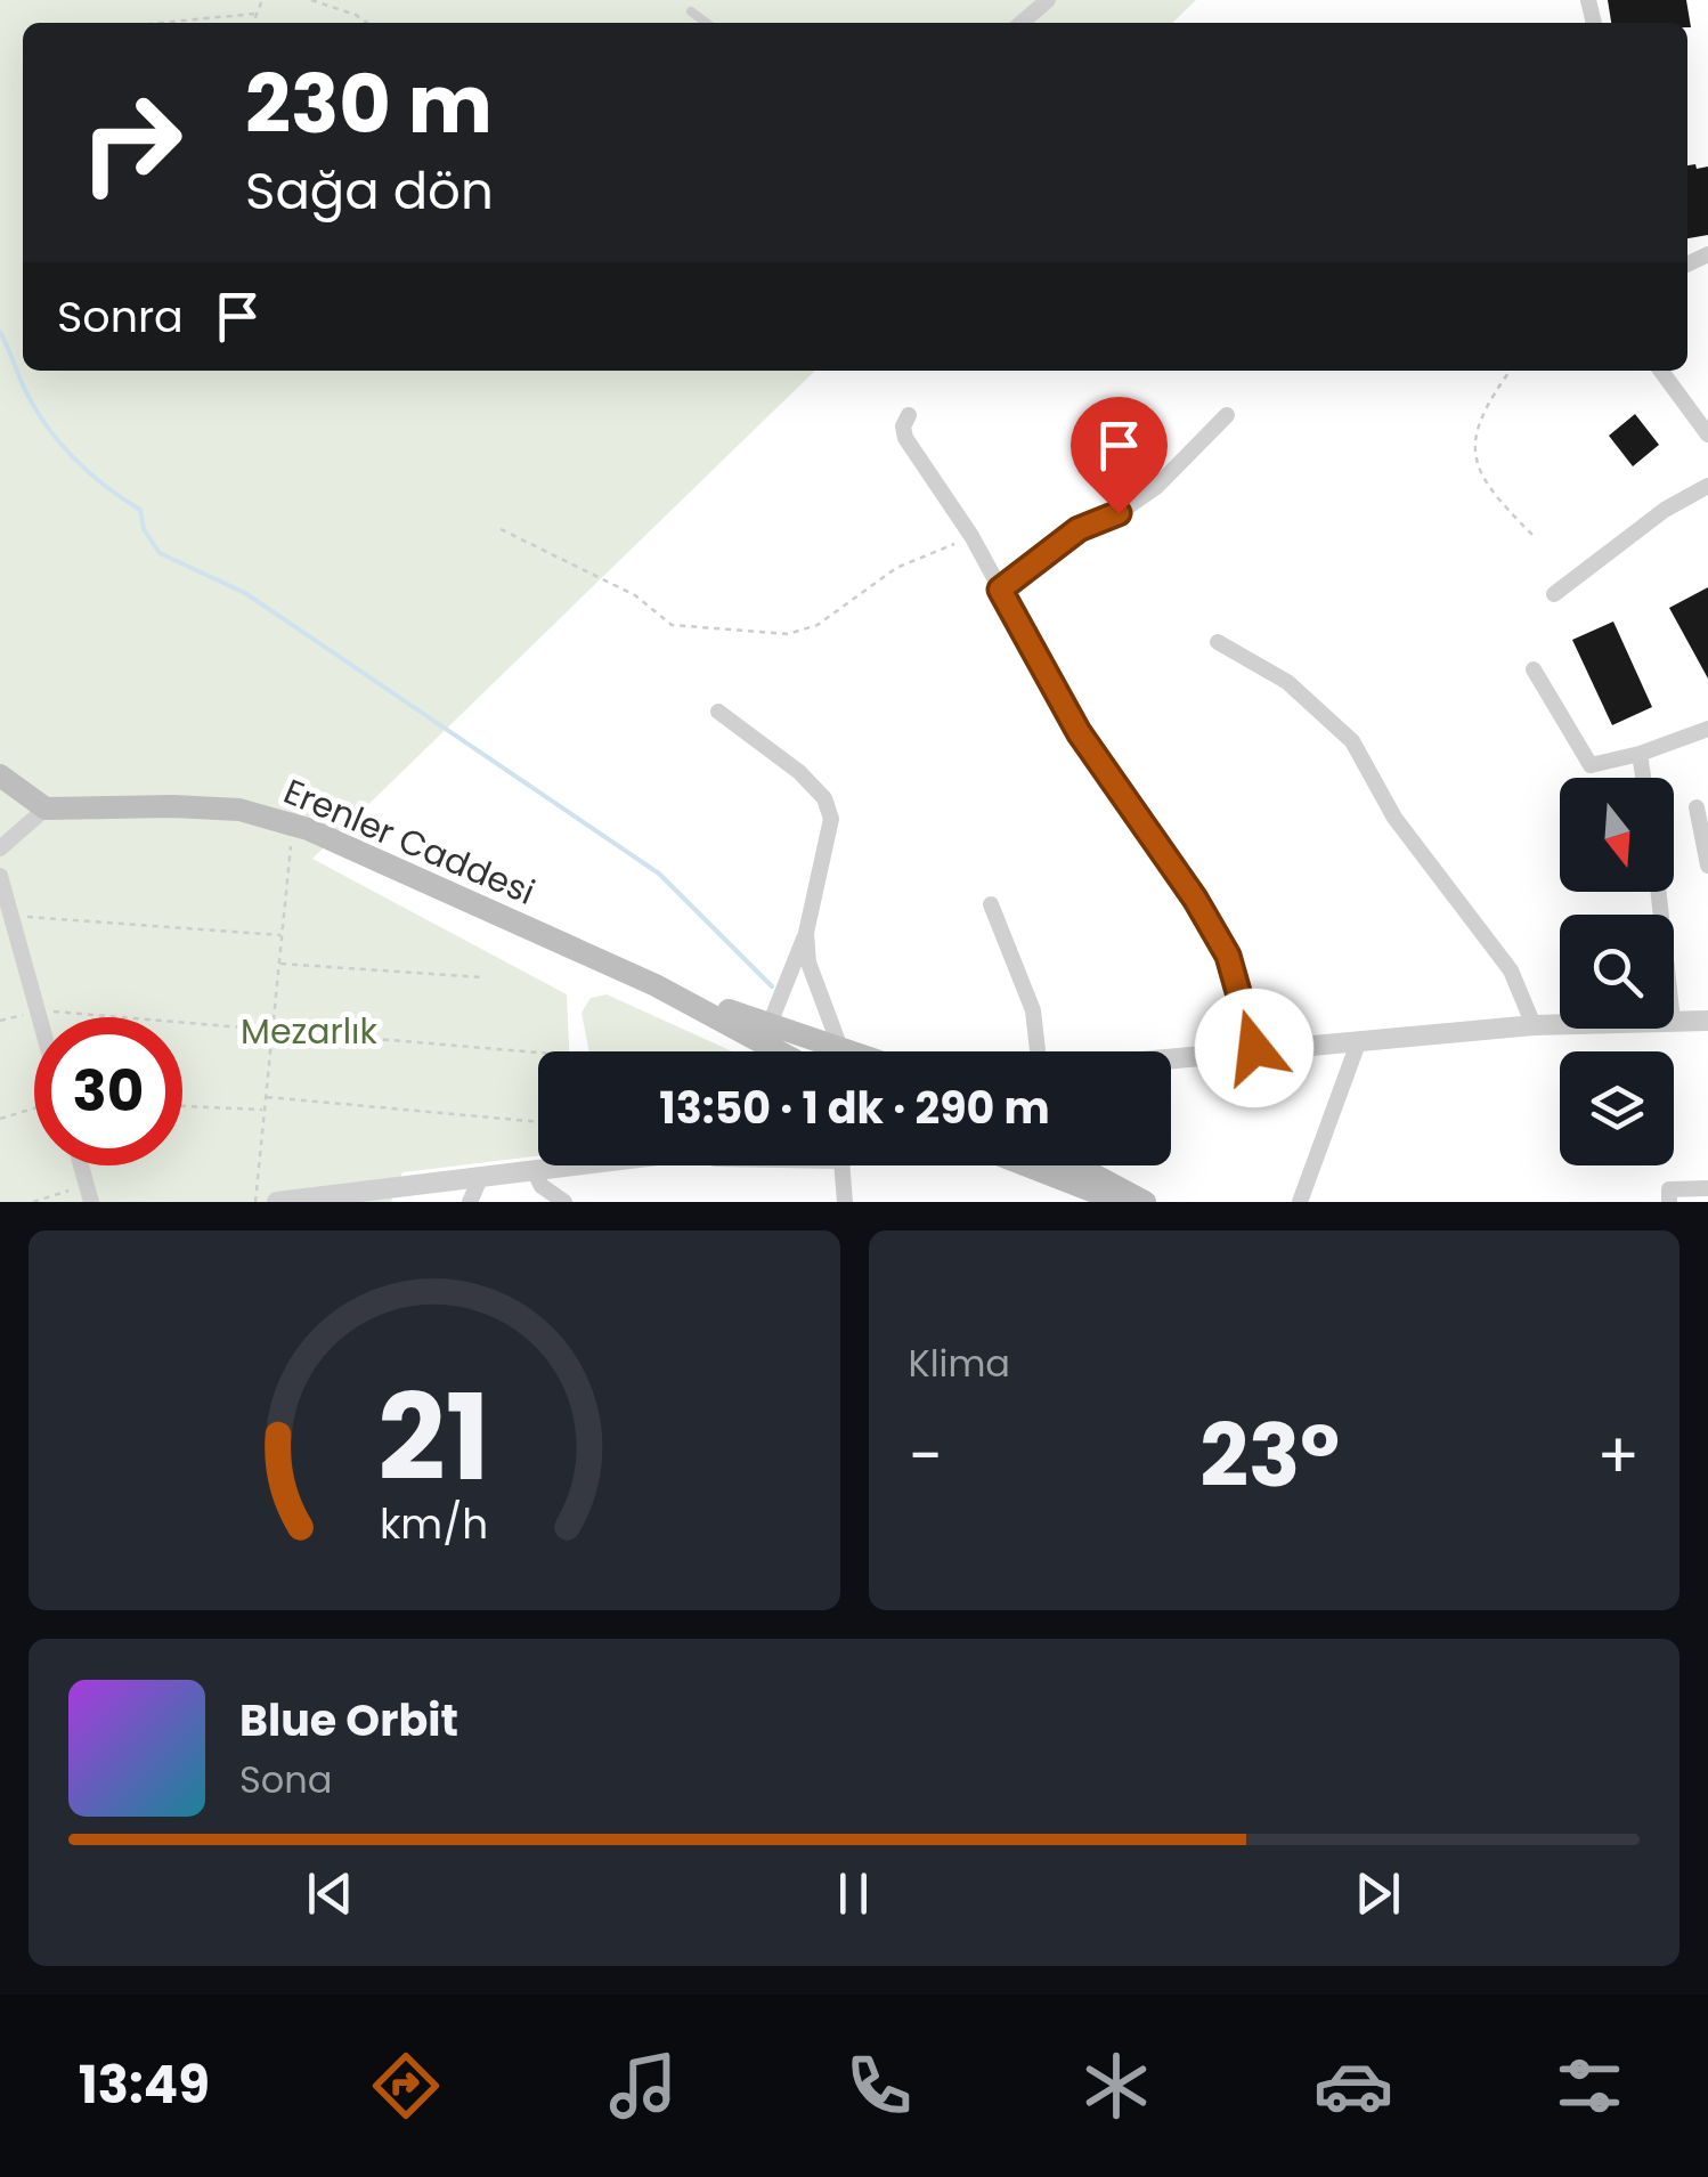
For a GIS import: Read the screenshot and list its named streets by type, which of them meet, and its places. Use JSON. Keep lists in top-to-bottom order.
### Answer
{
  "streets": {
    "main road": ["Erenler Caddesi"]
  },
  "parks": ["Mezarlık"],
  "north": "bottom",
  "page": {
    "turn": ["230 m", "Sağa dön"],
    "then": "Sonra",
    "limit": "30",
    "trip": "13:50 · 1 dk · 290 m",
    "tile": "Klima",
    "heat": ["−", "23°", "+"],
    "song": ["Blue Orbit", "Sona"],
    "tabs": "13:49",
    "gauge": ["21", "km/h"]
  }
}
